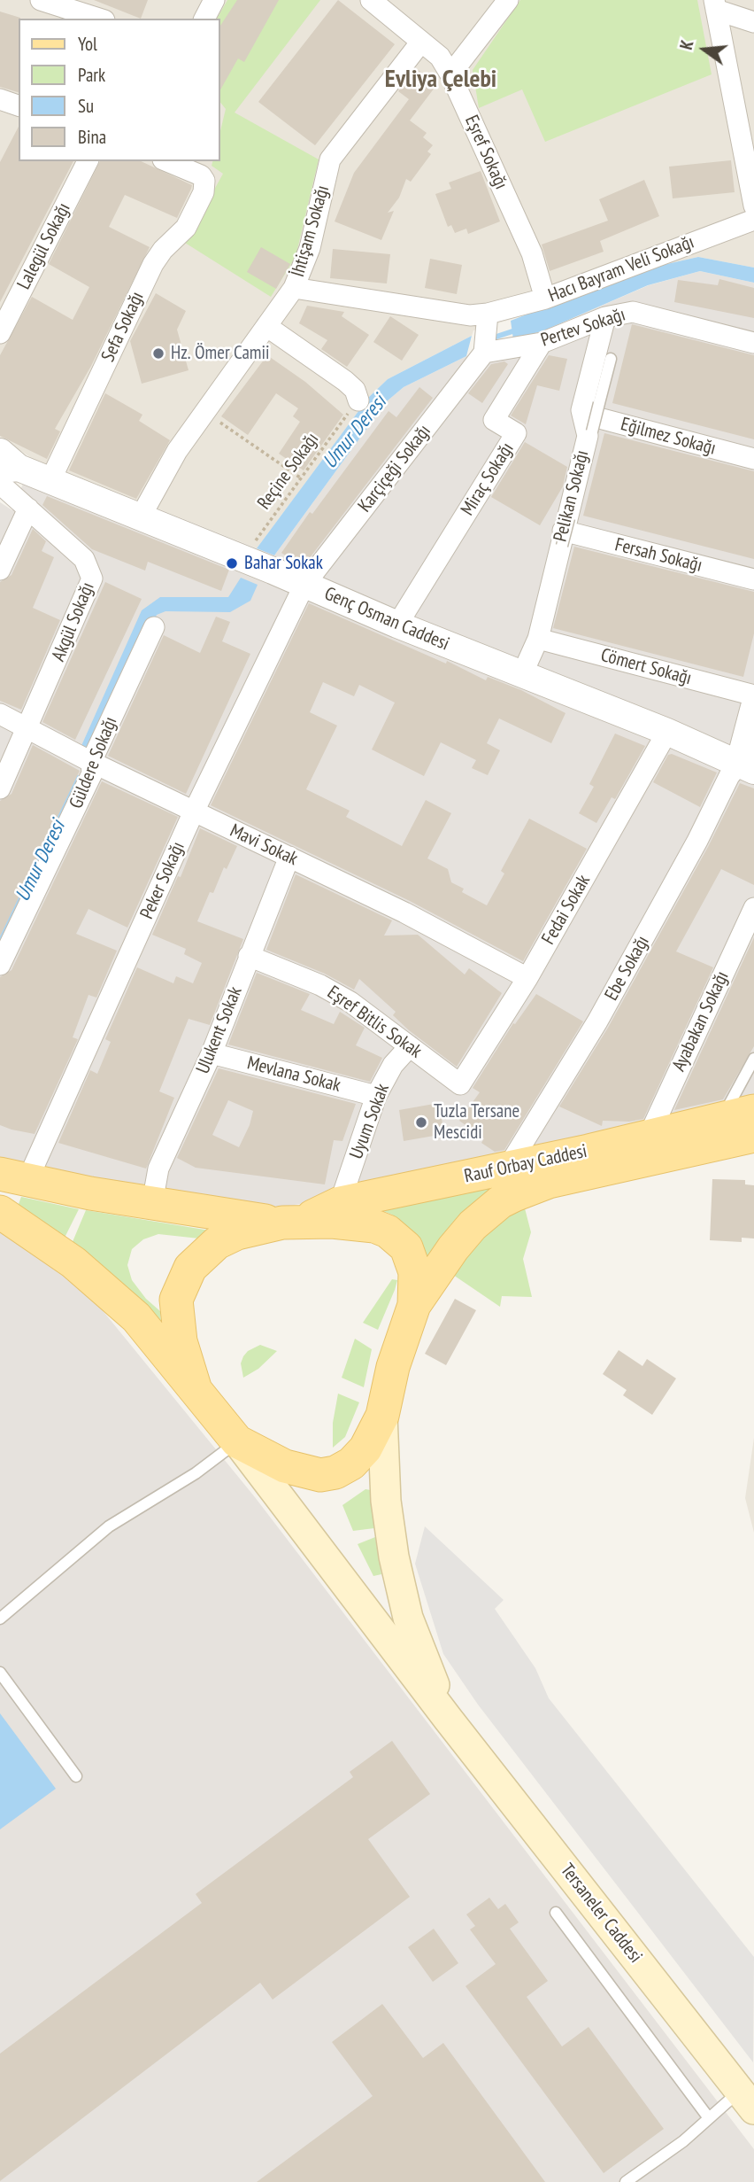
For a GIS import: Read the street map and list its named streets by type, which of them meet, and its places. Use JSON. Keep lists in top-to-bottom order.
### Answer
{
  "streets": {
    "main road": ["Rauf Orbay Caddesi", "Tersaneler Caddesi"],
    "street": [
      "Eşref Sokağı",
      "İhtişam Sokağı",
      "Lalegül Sokağı",
      "Hacı Bayram Veli Sokağı",
      "Sefa Sokağı",
      "Pertev Sokağı",
      "Eğilmez Sokağı",
      "Karçiçeği Sokağı",
      "Miraç Sokağı",
      "Pelikan Sokağı",
      "Fersah Sokağı",
      "Genç Osman Caddesi",
      "Akgül Sokağı",
      "Cömert Sokağı",
      "Güldere Sokağı",
      "Mavi Sokak",
      "Peker Sokağı",
      "Fedai Sokak",
      "Ebe Sokağı",
      "Ayabakan Sokağı",
      "Eşref Bitlis Sokak",
      "Ulukent Sokak",
      "Mevlana Sokak",
      "Uyum Sokak"
    ],
    "path": ["Reçine Sokağı"]
  },
  "crossings": [
    ["Eşref Sokağı", "İhtişam Sokağı"],
    ["Eşref Sokağı", "Hacı Bayram Veli Sokağı"],
    ["İhtişam Sokağı", "Hacı Bayram Veli Sokağı"],
    ["İhtişam Sokağı", "Genç Osman Caddesi"],
    ["Sefa Sokağı", "Genç Osman Caddesi"],
    ["Pertev Sokağı", "Karçiçeği Sokağı"],
    ["Pertev Sokağı", "Miraç Sokağı"],
    ["Pertev Sokağı", "Pelikan Sokağı"],
    ["Eğilmez Sokağı", "Pelikan Sokağı"],
    ["Karçiçeği Sokağı", "Genç Osman Caddesi"],
    ["Karçiçeği Sokağı", "Peker Sokağı"],
    ["Reçine Sokağı", "Genç Osman Caddesi"],
    ["Miraç Sokağı", "Genç Osman Caddesi"],
    ["Pelikan Sokağı", "Fersah Sokağı"],
    ["Pelikan Sokağı", "Genç Osman Caddesi"],
    ["Pelikan Sokağı", "Cömert Sokağı"],
    ["Genç Osman Caddesi", "Akgül Sokağı"],
    ["Genç Osman Caddesi", "Peker Sokağı"],
    ["Genç Osman Caddesi", "Fedai Sokak"],
    ["Genç Osman Caddesi", "Ebe Sokağı"],
    ["Akgül Sokağı", "Mavi Sokak"],
    ["Güldere Sokağı", "Mavi Sokak"],
    ["Mavi Sokak", "Peker Sokağı"],
    ["Mavi Sokak", "Fedai Sokak"],
    ["Mavi Sokak", "Ulukent Sokak"],
    ["Peker Sokağı", "Rauf Orbay Caddesi"],
    ["Fedai Sokak", "Eşref Bitlis Sokak"],
    ["Ebe Sokağı", "Rauf Orbay Caddesi"],
    ["Ayabakan Sokağı", "Rauf Orbay Caddesi"],
    ["Eşref Bitlis Sokak", "Ulukent Sokak"],
    ["Eşref Bitlis Sokak", "Uyum Sokak"],
    ["Ulukent Sokak", "Mevlana Sokak"],
    ["Ulukent Sokak", "Rauf Orbay Caddesi"],
    ["Mevlana Sokak", "Uyum Sokak"],
    ["Uyum Sokak", "Rauf Orbay Caddesi"],
    ["Rauf Orbay Caddesi", "Tersaneler Caddesi"]
  ],
  "districts": ["Evliya Çelebi"],
  "water": ["Umur Deresi"],
  "places": ["Hz. Ömer Camii", "Bahar Sokak", "Tuzla Tersane Mescidi"],
  "legend": [
    "Yol",
    "Park",
    "Su",
    "Bina"
  ],
  "north": "left"
}
